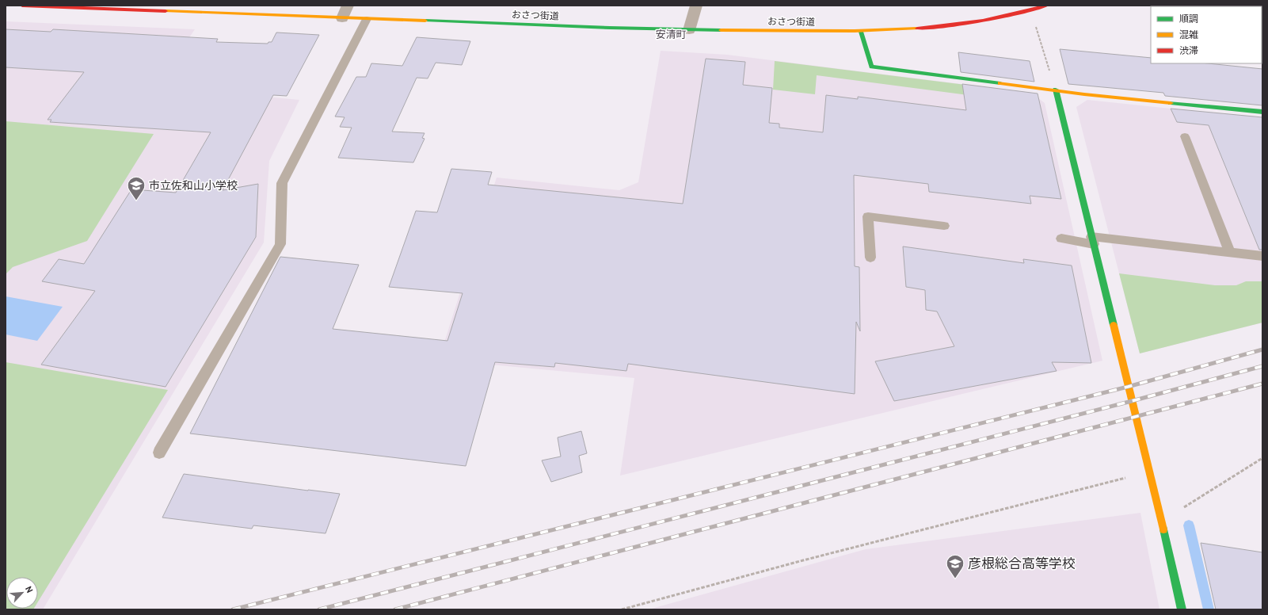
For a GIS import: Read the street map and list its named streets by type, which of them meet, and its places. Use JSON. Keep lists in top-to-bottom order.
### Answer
{
  "streets": {
    "street": ["おさつ街道"]
  },
  "districts": ["安清町"],
  "places": {
    "school or university": ["市立佐和山小学校", "彦根総合高等学校"]
  },
  "legend": ["順調", "混雑", "渋滞"],
  "north": "top right"
}
